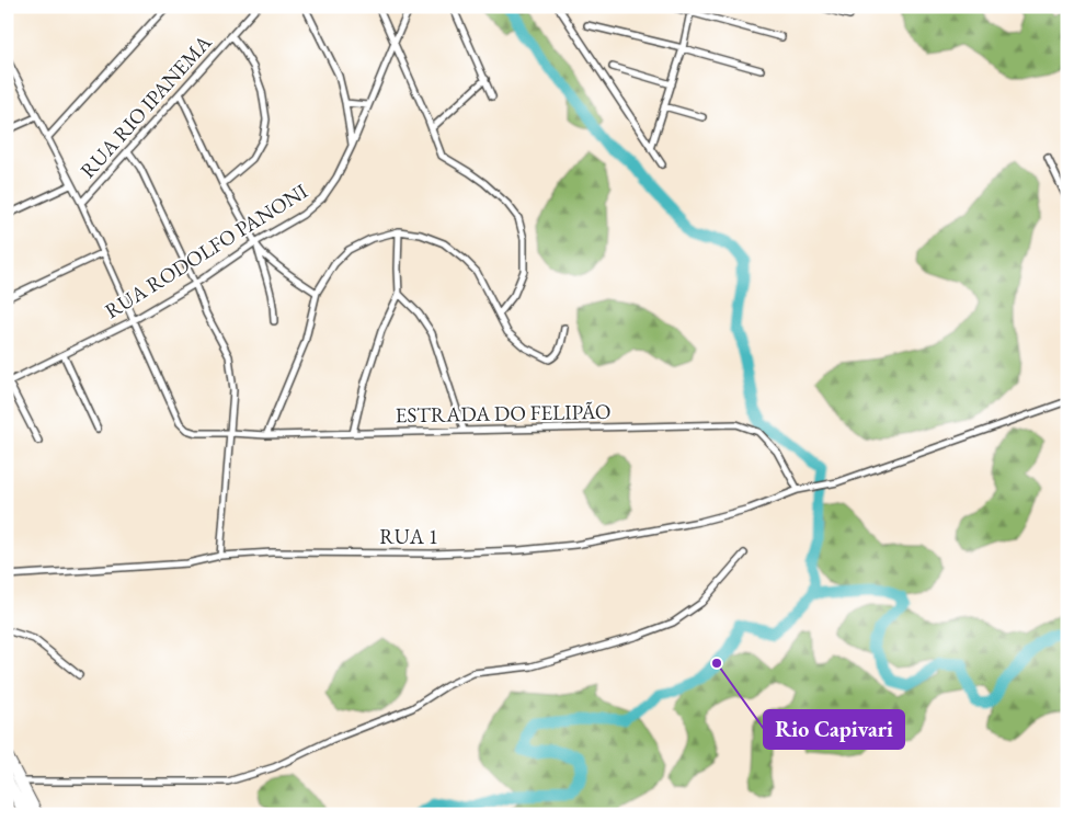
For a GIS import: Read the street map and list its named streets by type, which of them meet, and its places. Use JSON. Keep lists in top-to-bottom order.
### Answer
{
  "streets": {
    "street": [
      "RUA RIO IPANEMA",
      "RUA RODOLFO PANONI",
      "ESTRADA DO FELIPÃO",
      "RUA 1"
    ]
  },
  "crossings": [
    ["RUA RODOLFO PANONI", "ESTRADA DO FELIPÃO"],
    ["ESTRADA DO FELIPÃO", "RUA 1"]
  ],
  "places": ["Rio Capivari"]
}
